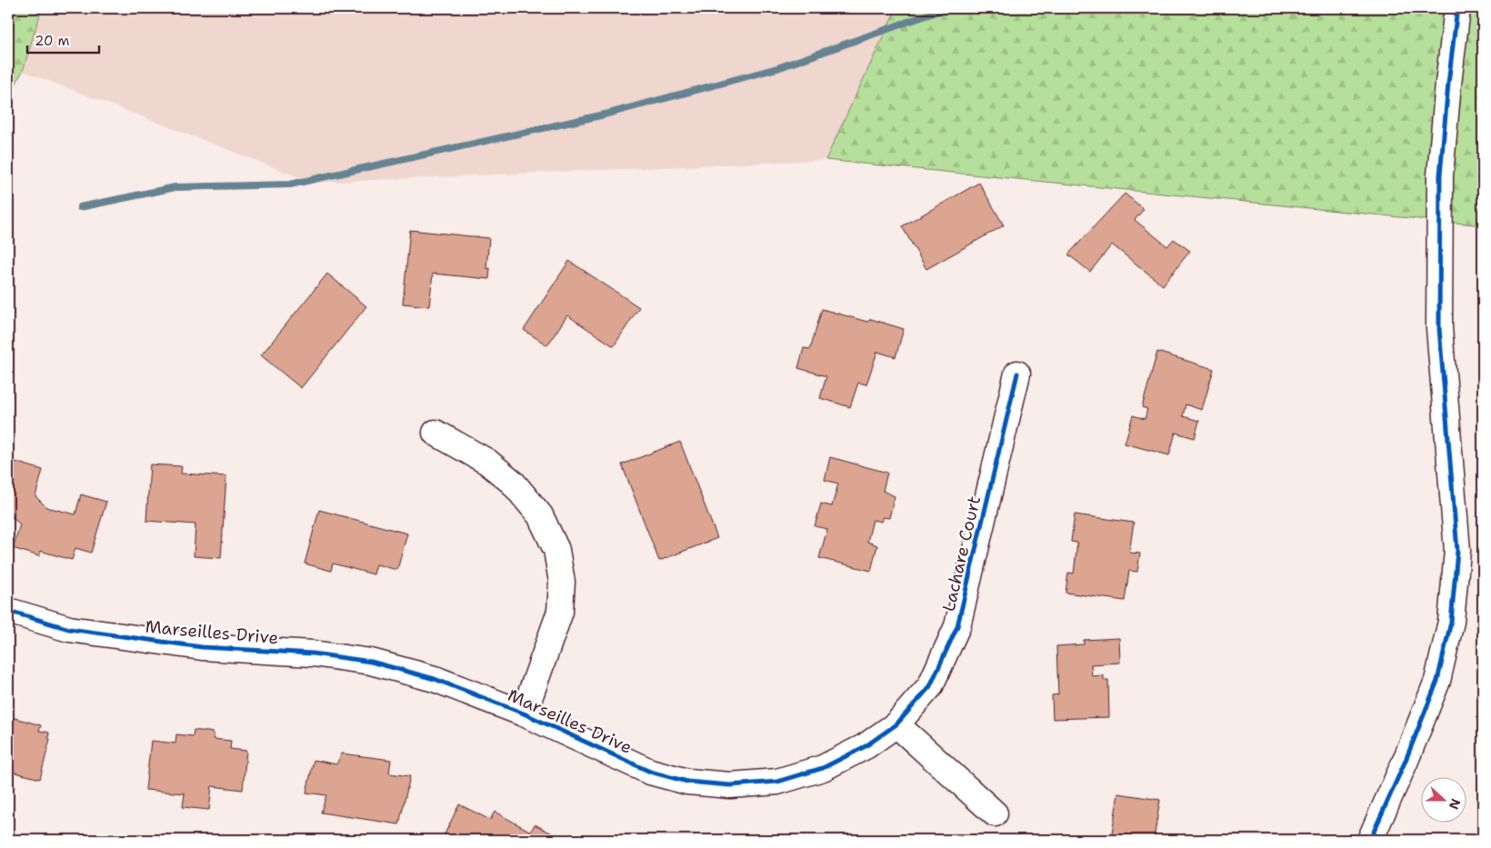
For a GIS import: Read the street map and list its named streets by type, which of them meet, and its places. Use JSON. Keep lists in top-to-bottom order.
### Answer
{
  "streets": {
    "street": ["Lachare Court", "Marseilles Drive"]
  },
  "crossings": [
    ["Lachare Court", "Marseilles Drive"]
  ],
  "scale_bar": "20 m",
  "north": "right"
}
